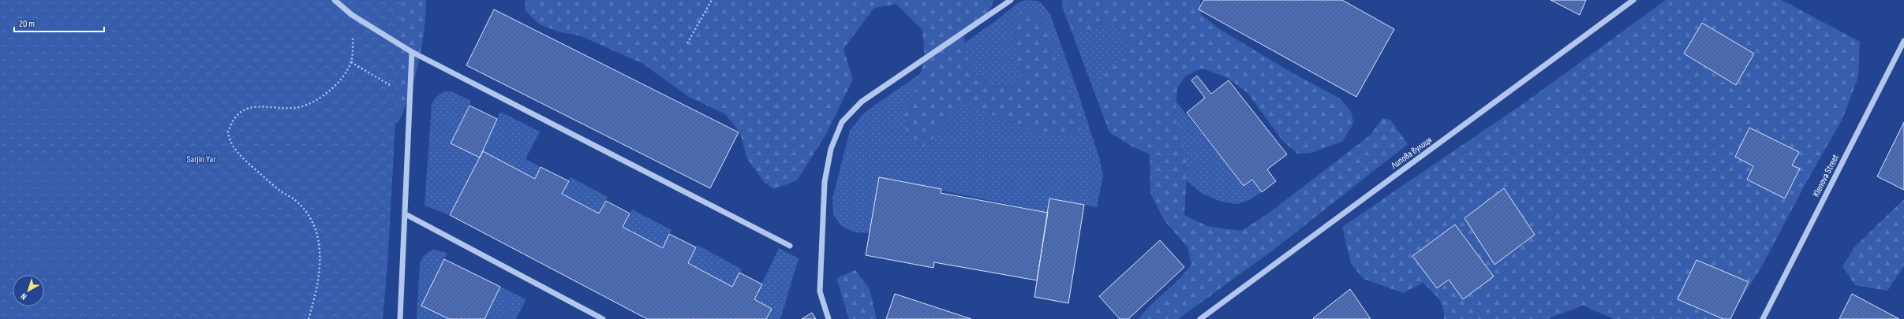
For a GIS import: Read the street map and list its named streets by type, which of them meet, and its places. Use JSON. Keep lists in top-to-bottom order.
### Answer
{
  "streets": {
    "street": ["Липова вулиця", "Klenova Street"]
  },
  "parks": ["Sarjin Yar"],
  "scale_bar": "20 m",
  "north": "bottom left"
}
